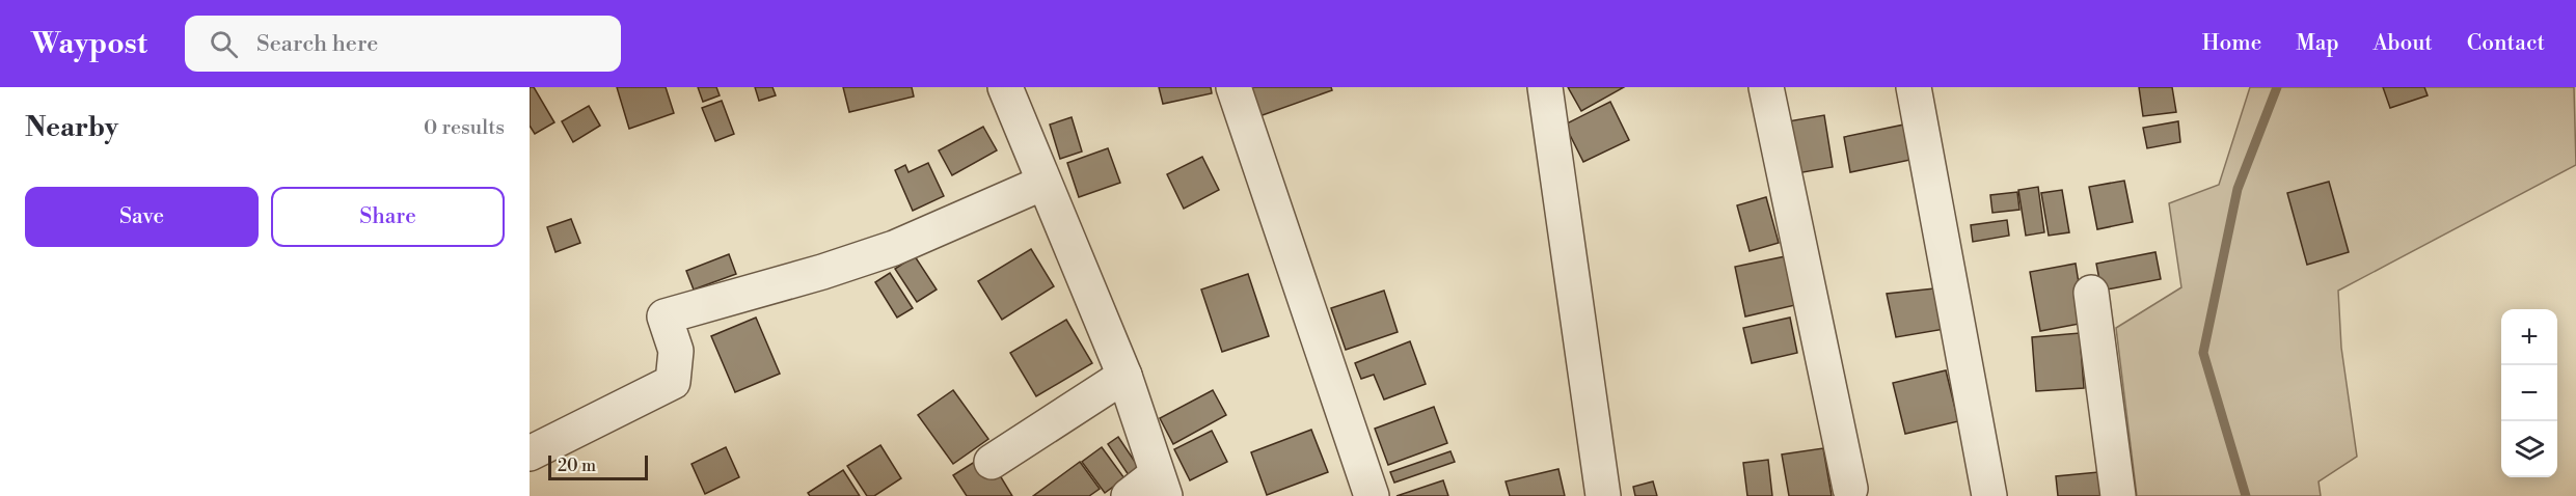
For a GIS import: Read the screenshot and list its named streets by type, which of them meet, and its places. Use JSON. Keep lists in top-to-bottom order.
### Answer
{
  "scale_bar": "20 m",
  "page": {
    "header": "Waypost",
    "search": "Search here",
    "nav": [
      "Home",
      "Map",
      "About",
      "Contact"
    ],
    "heading": ["Nearby", "0 results"],
    "buttons": ["Save", "Share"],
    "map_buttons": ["+", "−"],
    "scale": "20 m"
  }
}
